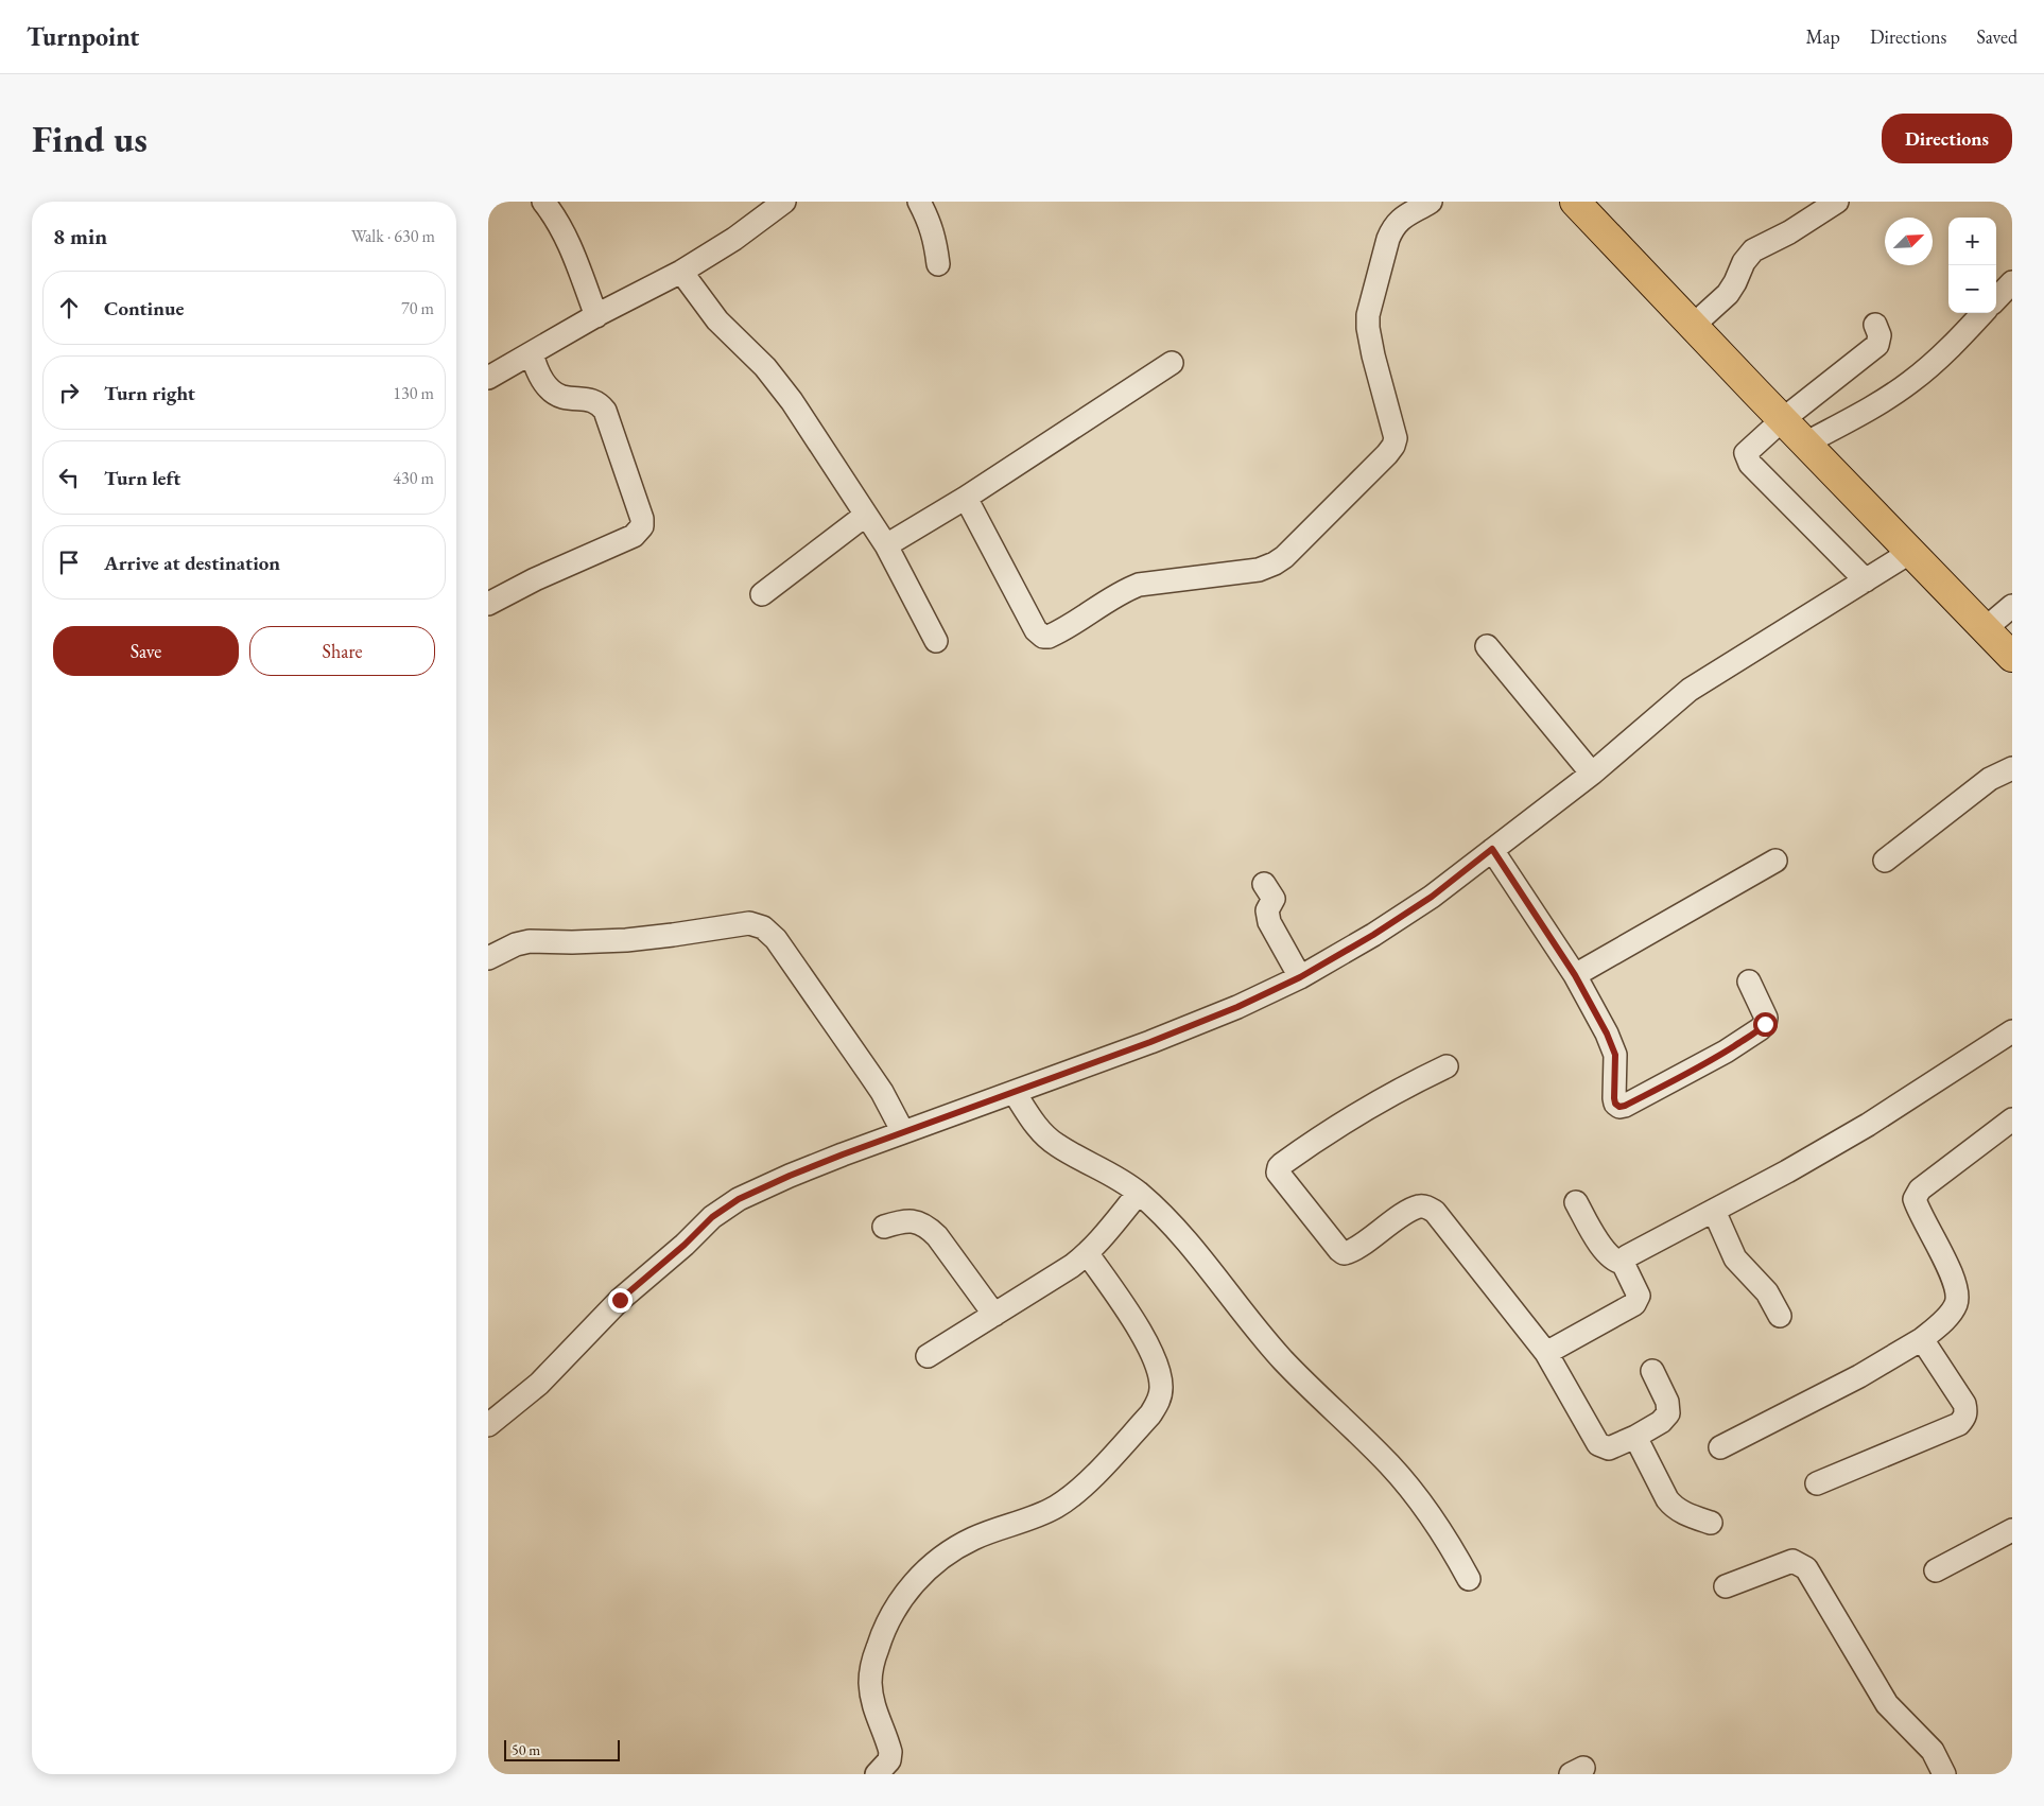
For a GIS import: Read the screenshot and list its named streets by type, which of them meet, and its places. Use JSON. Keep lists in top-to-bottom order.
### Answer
{
  "scale_bar": "50 m",
  "north": "top right",
  "page": {
    "header": "Turnpoint",
    "nav": ["Map", "Directions", "Saved"],
    "buttons": [
      "Directions",
      ["Save", "Share"]
    ],
    "title": "Find us",
    "heading": ["8 min", "Walk · 630 m"],
    "map_buttons": ["+", "−"],
    "list": [
      ["Continue", "70 m"],
      ["Turn right", "130 m"],
      ["Turn left", "430 m"],
      "Arrive at destination"
    ],
    "scale": "50 m"
  }
}
